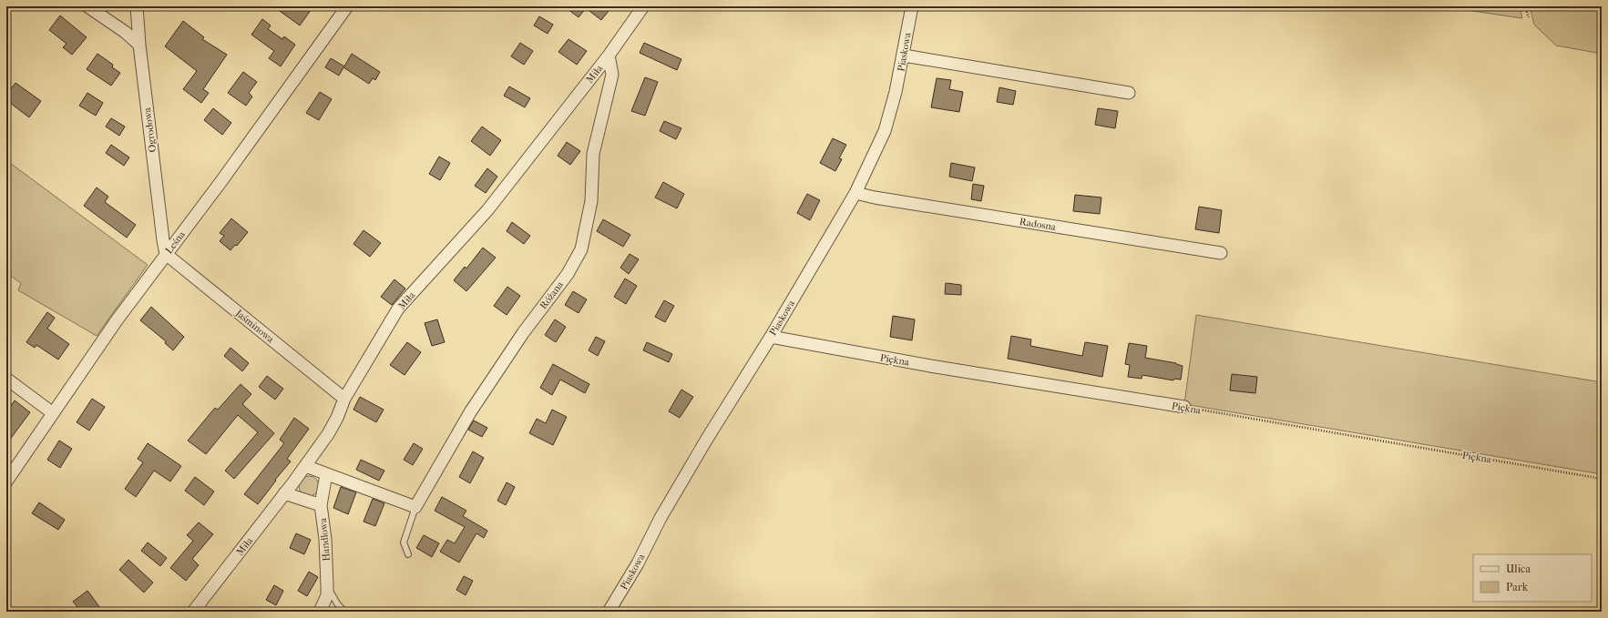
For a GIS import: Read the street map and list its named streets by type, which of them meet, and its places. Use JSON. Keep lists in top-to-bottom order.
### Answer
{
  "streets": {
    "street": [
      "Piaskowa",
      "Miła",
      "Ogrodowa",
      "Radosna",
      "Leśna",
      "Różana",
      "Jaśminowa",
      "Piękna",
      "Handlowa"
    ]
  },
  "crossings": [
    ["Piaskowa", "Radosna"],
    ["Piaskowa", "Piękna"],
    ["Miła", "Różana"],
    ["Miła", "Jaśminowa"],
    ["Miła", "Handlowa"],
    ["Ogrodowa", "Leśna"],
    ["Ogrodowa", "Jaśminowa"],
    ["Leśna", "Jaśminowa"]
  ],
  "legend": ["Ulica", "Park"]
}
